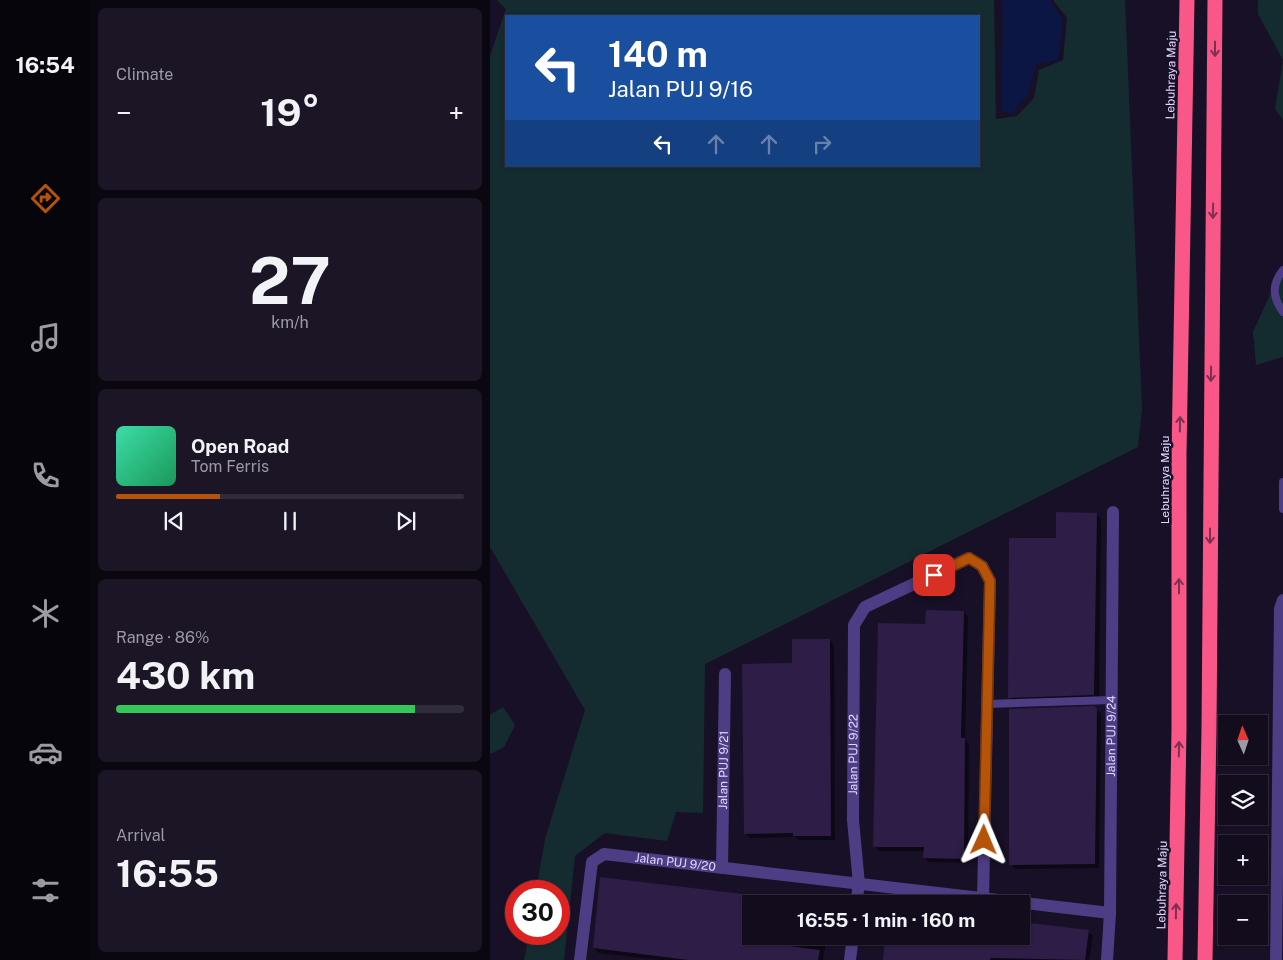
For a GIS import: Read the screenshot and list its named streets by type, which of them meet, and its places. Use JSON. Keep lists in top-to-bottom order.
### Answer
{
  "streets": {
    "highway": ["Lebuhraya Maju"],
    "street": [
      "Jalan PUJ 9/24",
      "Jalan PUJ 9/22",
      "Jalan PUJ 9/21",
      "Jalan PUJ 9/20"
    ]
  },
  "crossings": [
    ["Jalan PUJ 9/24", "Jalan PUJ 9/20"],
    ["Jalan PUJ 9/22", "Jalan PUJ 9/20"],
    ["Jalan PUJ 9/21", "Jalan PUJ 9/20"]
  ],
  "north": "top",
  "page": {
    "tabs": "16:54",
    "tile": [
      "Climate",
      ["27", "km/h"],
      ["Range · 86%", "430 km"],
      ["Arrival", "16:55"]
    ],
    "turn": ["140 m", "Jalan PUJ 9/16"],
    "heat": ["−", "19°", "+"],
    "song": ["Open Road", "Tom Ferris"],
    "map_buttons": ["+", "−"],
    "limit": "30",
    "trip": "16:55 · 1 min · 160 m"
  }
}
